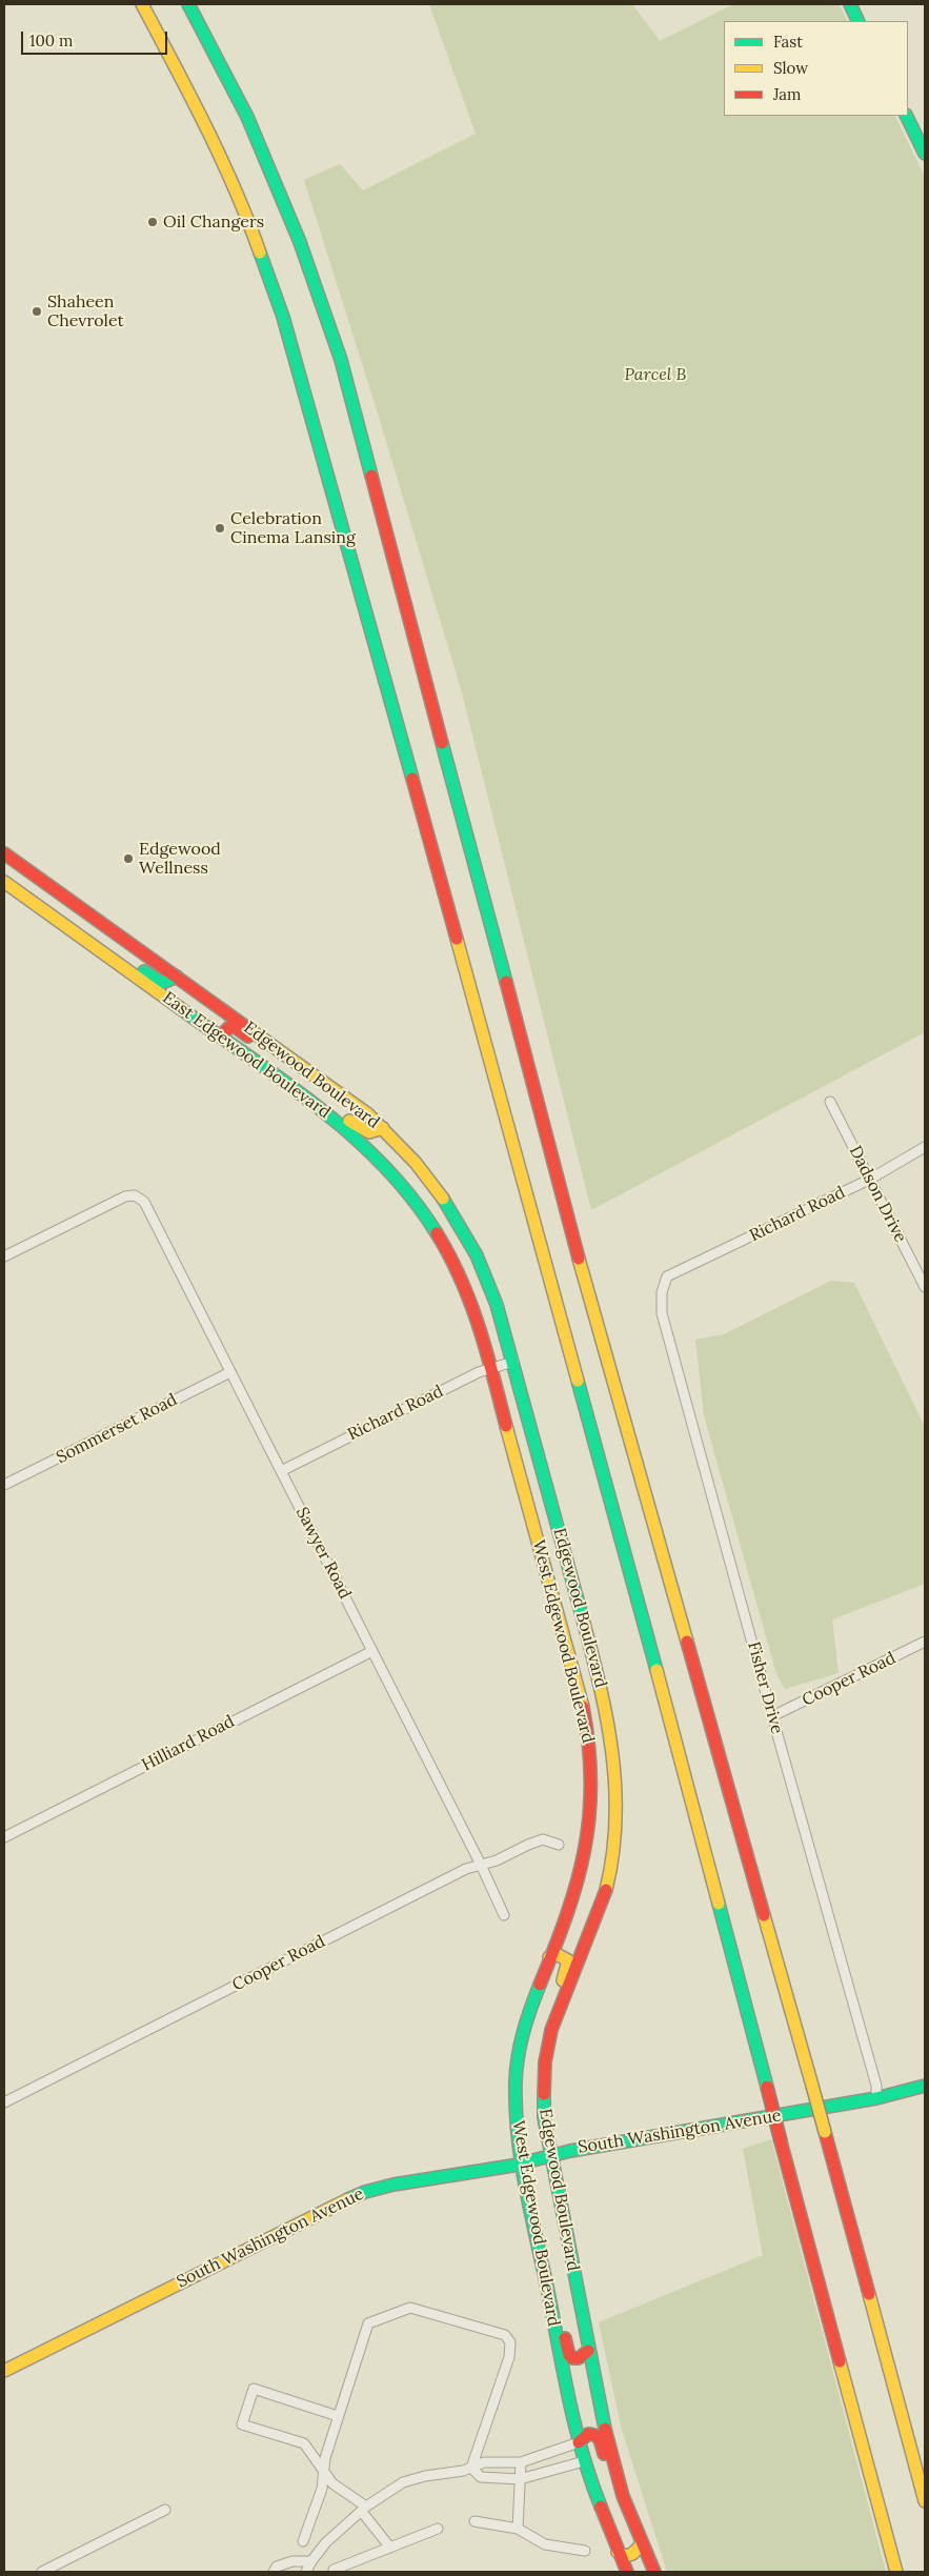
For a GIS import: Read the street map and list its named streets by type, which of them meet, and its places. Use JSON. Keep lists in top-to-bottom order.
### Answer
{
  "streets": {
    "main road": [
      "East Edgewood Boulevard",
      "Edgewood Boulevard",
      "West Edgewood Boulevard",
      "South Washington Avenue"
    ],
    "street": [
      "Dadson Drive",
      "Richard Road",
      "Sommerset Road",
      "Sawyer Road",
      "Cooper Road",
      "Fisher Drive",
      "Hilliard Road"
    ]
  },
  "crossings": [
    ["East Edgewood Boulevard", "West Edgewood Boulevard"],
    ["Edgewood Boulevard", "Richard Road"],
    ["Edgewood Boulevard", "South Washington Avenue"],
    ["Dadson Drive", "Richard Road"],
    ["Richard Road", "Sawyer Road"],
    ["Richard Road", "West Edgewood Boulevard"],
    ["Richard Road", "Fisher Drive"],
    ["Sommerset Road", "Sawyer Road"],
    ["Sawyer Road", "Cooper Road"],
    ["Sawyer Road", "Hilliard Road"],
    ["West Edgewood Boulevard", "South Washington Avenue"],
    ["Cooper Road", "Fisher Drive"],
    ["Fisher Drive", "South Washington Avenue"]
  ],
  "parks": ["Parcel B"],
  "places": [
    "Oil Changers",
    "Shaheen Chevrolet",
    "Celebration Cinema Lansing",
    "Edgewood Wellness"
  ],
  "legend": ["Fast", "Slow", "Jam"],
  "scale_bar": "100 m"
}
